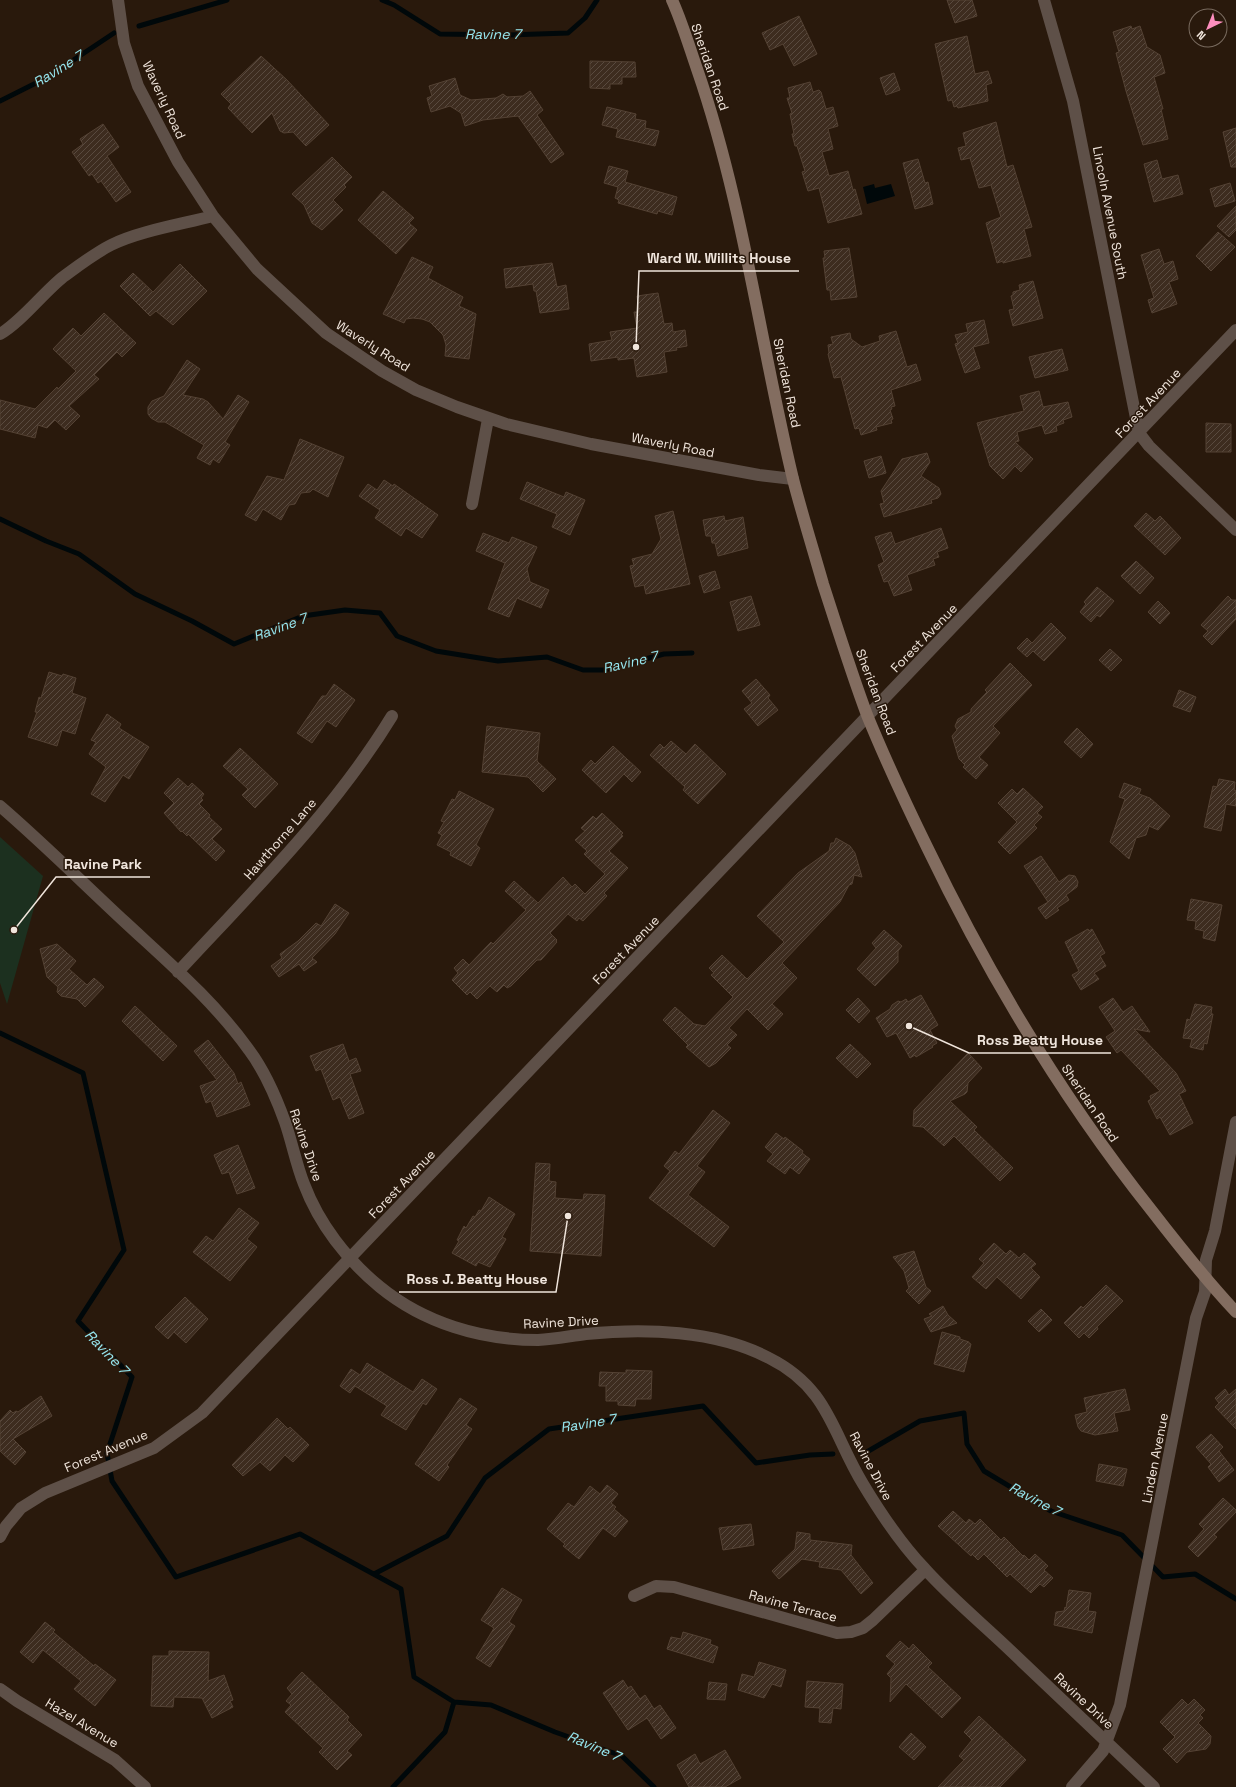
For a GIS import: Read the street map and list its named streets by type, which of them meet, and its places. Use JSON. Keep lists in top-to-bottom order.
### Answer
{
  "streets": {
    "street": [
      "Sheridan Road",
      "Waverly Road",
      "Lincoln Avenue South",
      "Forest Avenue",
      "Hawthorne Lane",
      "Ravine Drive",
      "Linden Avenue",
      "Ravine Terrace",
      "Hazel Avenue"
    ]
  },
  "crossings": [
    ["Sheridan Road", "Waverly Road"],
    ["Sheridan Road", "Forest Avenue"],
    ["Sheridan Road", "Linden Avenue"],
    ["Lincoln Avenue South", "Forest Avenue"],
    ["Forest Avenue", "Ravine Drive"],
    ["Hawthorne Lane", "Ravine Drive"],
    ["Ravine Drive", "Linden Avenue"],
    ["Ravine Drive", "Ravine Terrace"]
  ],
  "water": ["Ravine 7"],
  "places": [
    "Ward W. Willits House",
    "Ravine Park",
    "Ross Beatty House",
    "Ross J. Beatty House"
  ],
  "north": "bottom left"
}
